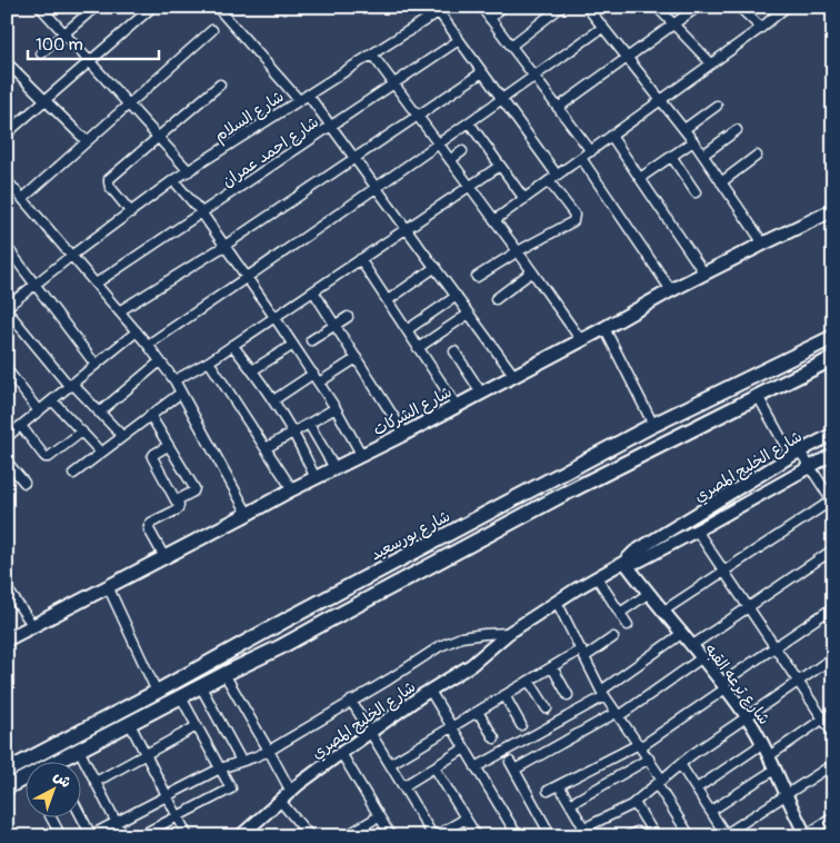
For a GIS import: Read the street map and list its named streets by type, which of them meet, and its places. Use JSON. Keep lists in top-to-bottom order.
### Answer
{
  "streets": {
    "main road": ["شارع الشركات", "شارع بورسعيد"],
    "street": [
      "شارع السلام",
      "شارع احمد عمران",
      "شارع الخليج المصري",
      "شارع ترعه القبه"
    ]
  },
  "crossings": [
    ["شارع الخليج المصري", "شارع ترعه القبه"]
  ],
  "scale_bar": "100 m",
  "north": "top right"
}
